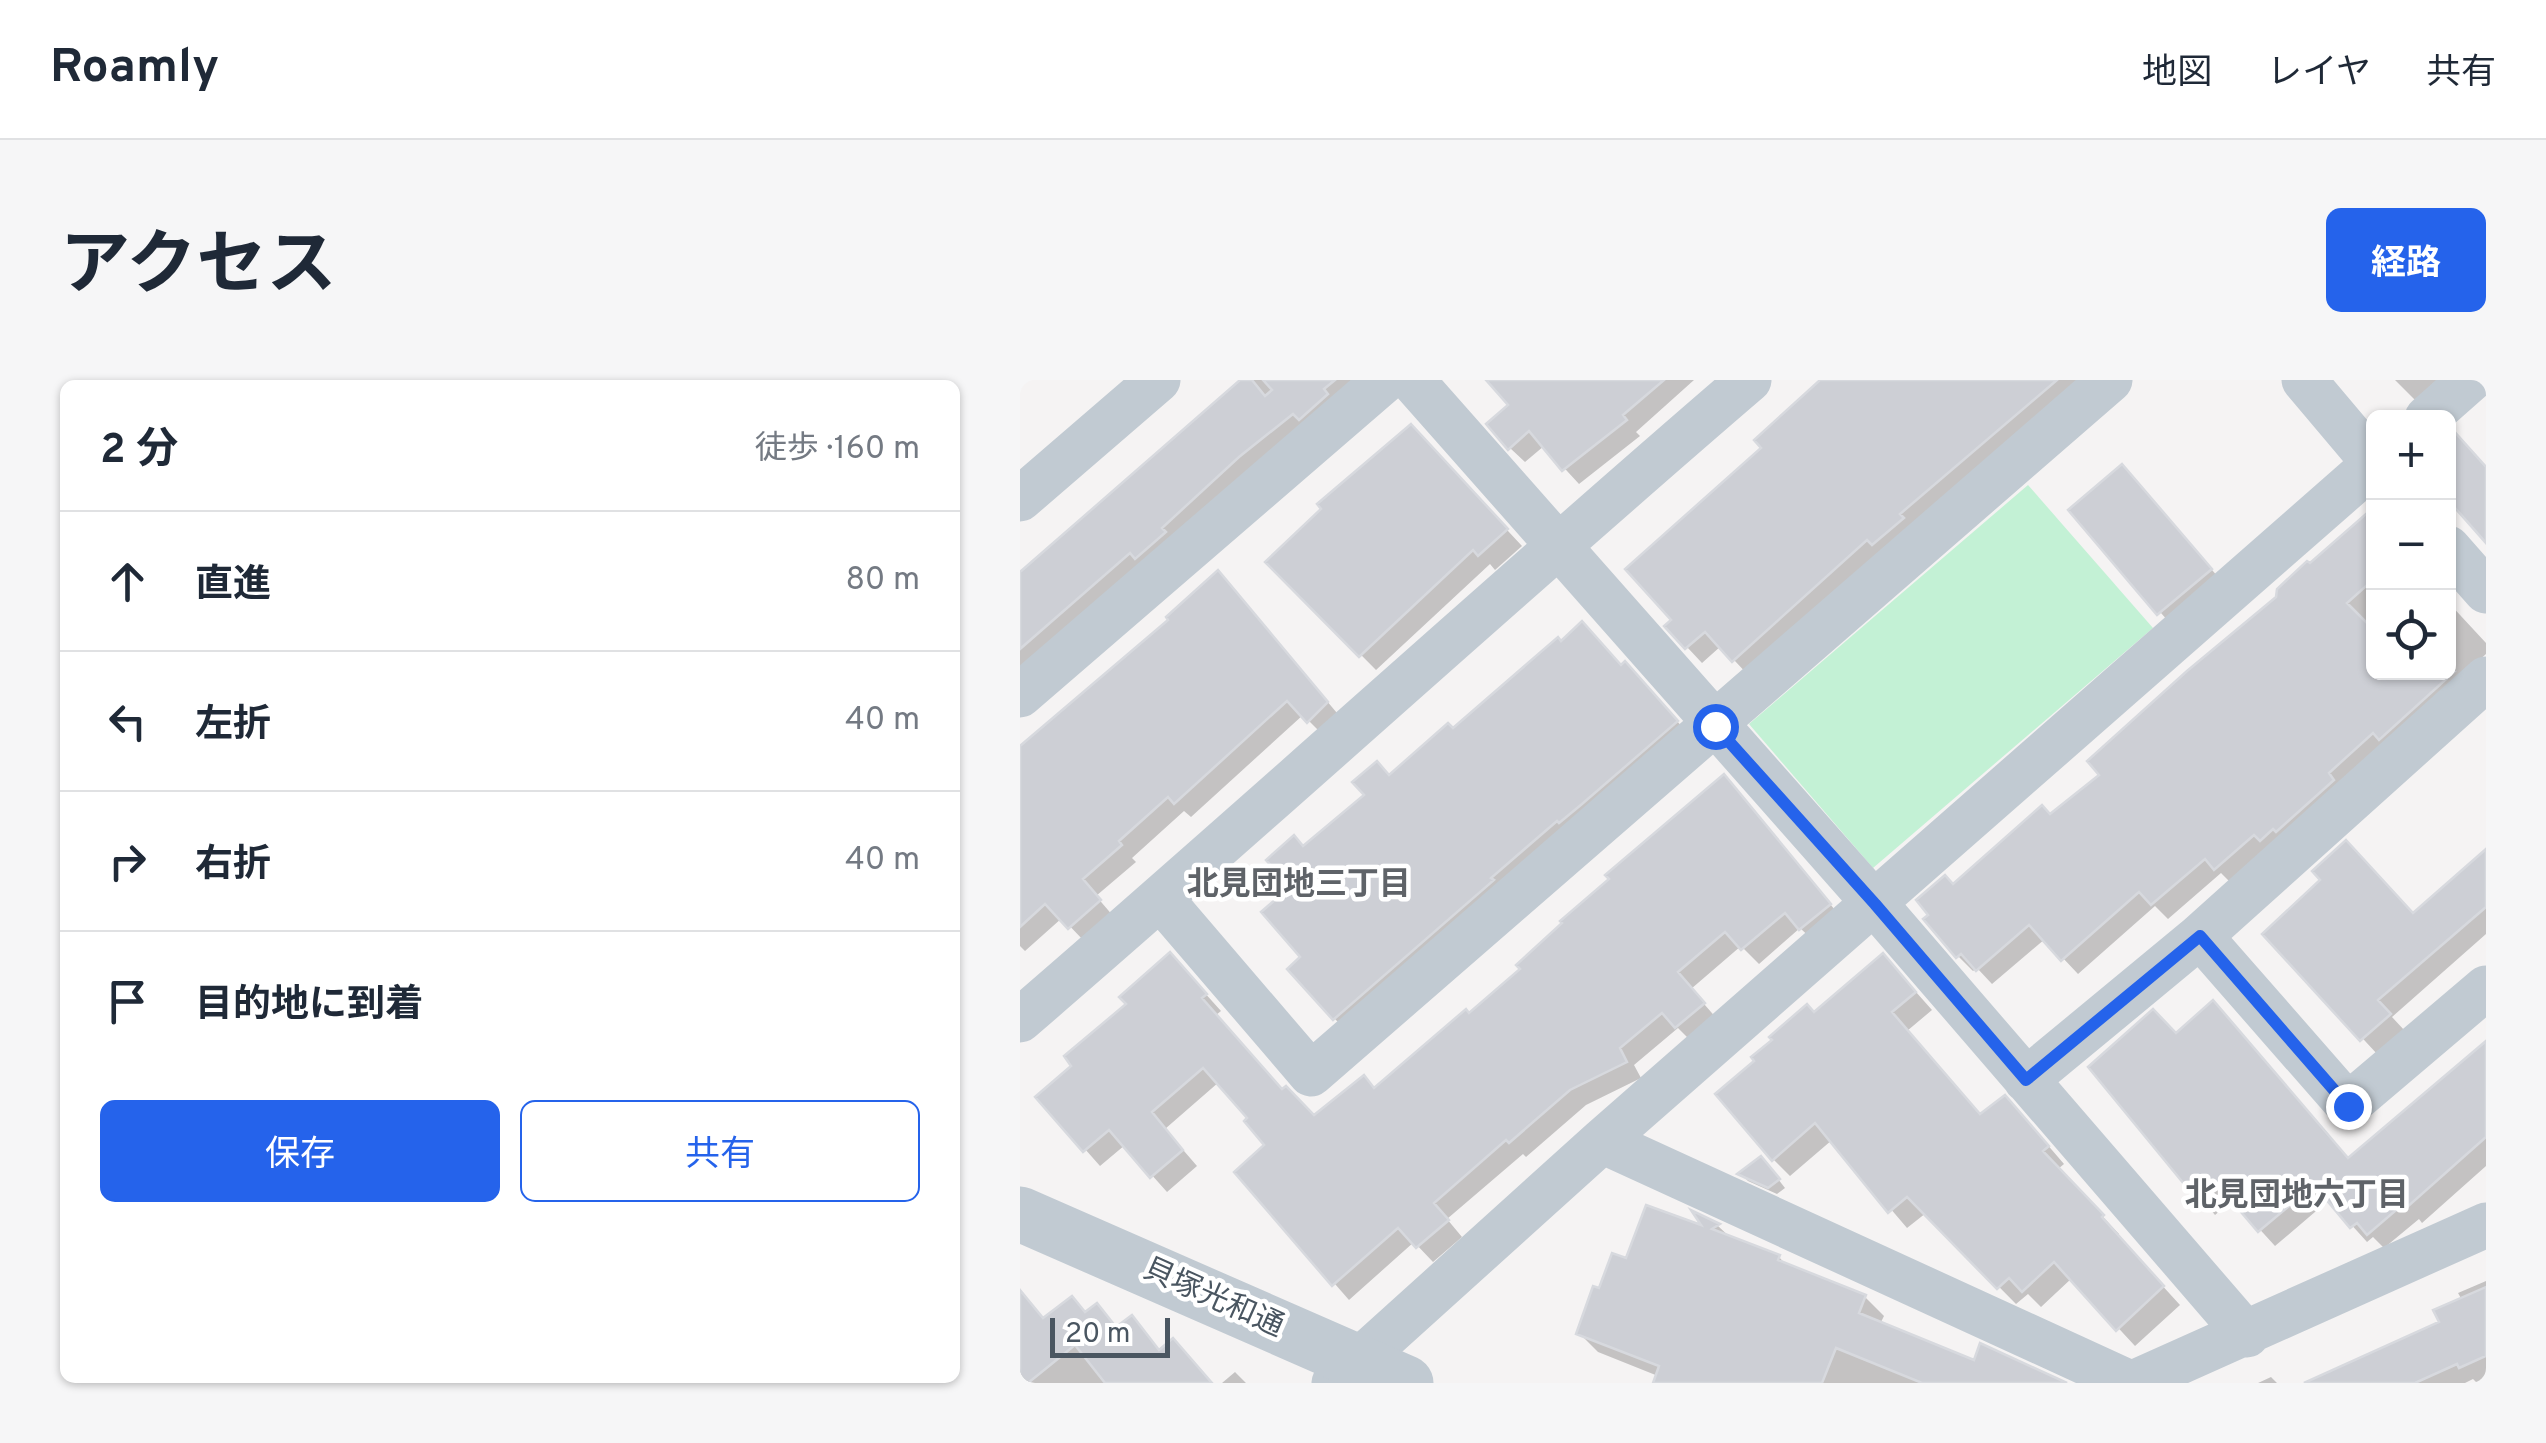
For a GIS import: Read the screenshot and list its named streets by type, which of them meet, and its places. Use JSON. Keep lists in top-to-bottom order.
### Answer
{
  "streets": {
    "street": ["貝塚光和通"]
  },
  "districts": ["北見団地三丁目", "北見団地六丁目"],
  "scale_bar": "20 m",
  "page": {
    "header": "Roamly",
    "nav": ["地図", "レイヤ", "共有"],
    "title": "アクセス",
    "buttons": [
      "経路",
      ["保存", "共有"]
    ],
    "heading": ["2 分", "徒歩 · 160 m"],
    "map_buttons": ["+", "−"],
    "list": [
      ["直進", "80 m"],
      ["左折", "40 m"],
      ["右折", "40 m"],
      "目的地に到着"
    ],
    "scale": "20 m"
  }
}
